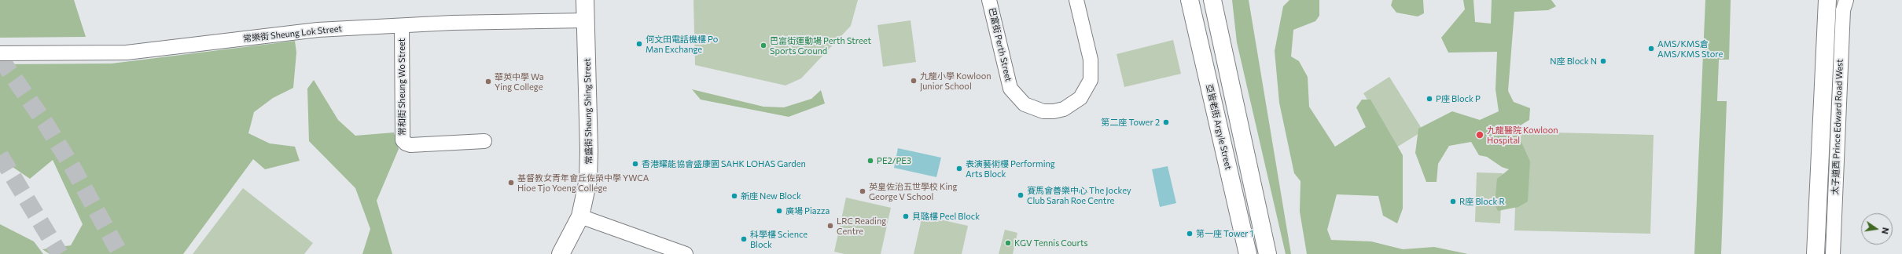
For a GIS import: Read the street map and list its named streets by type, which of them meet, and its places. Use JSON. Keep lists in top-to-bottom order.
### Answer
{
  "streets": {
    "main road": ["常盛街 Sheung Shing Street", "亞皆老街 Argyle Street", "太子道西 Prince Edward Road West"],
    "street": ["常樂街 Sheung Lok Street", "巴富街 Perth Street", "常和街 Sheung Wo Street"]
  },
  "crossings": [
    ["常樂街 Sheung Lok Street", "常和街 Sheung Wo Street"],
    ["常樂街 Sheung Lok Street", "常盛街 Sheung Shing Street"]
  ],
  "places": [
    "何文田電話機樓 Po Man Exchange",
    "巴富街運動場 Perth Street Sports Ground",
    "AMS/KMS倉 AMS/KMS Store",
    "N座 Block N",
    "九龍小學 Kowloon Junior School",
    "華英中學 Wa Ying College",
    "P座 Block P",
    "第二座 Tower 2",
    "九龍醫院 Kowloon Hospital",
    "PE2/PE3",
    "香港耀能協會盛康園 SAHK LOHAS Garden",
    "表演藝術樓 Performing Arts Block",
    "基督教女青年會丘佐榮中學 YWCA Hioe Tjo Yoeng College",
    "英皇佐治五世學校 King George V School",
    "賽馬會善樂中心 The Jockey Club Sarah Roe Centre",
    "新座 New Block",
    "R座 Block R",
    "廣場 Piazza",
    "貝璐樓 Peel Block",
    "LRC Reading Centre",
    "第一座 Tower 1",
    "科學樓 Science Block",
    "KGV Tennis Courts"
  ],
  "north": "right"
}
